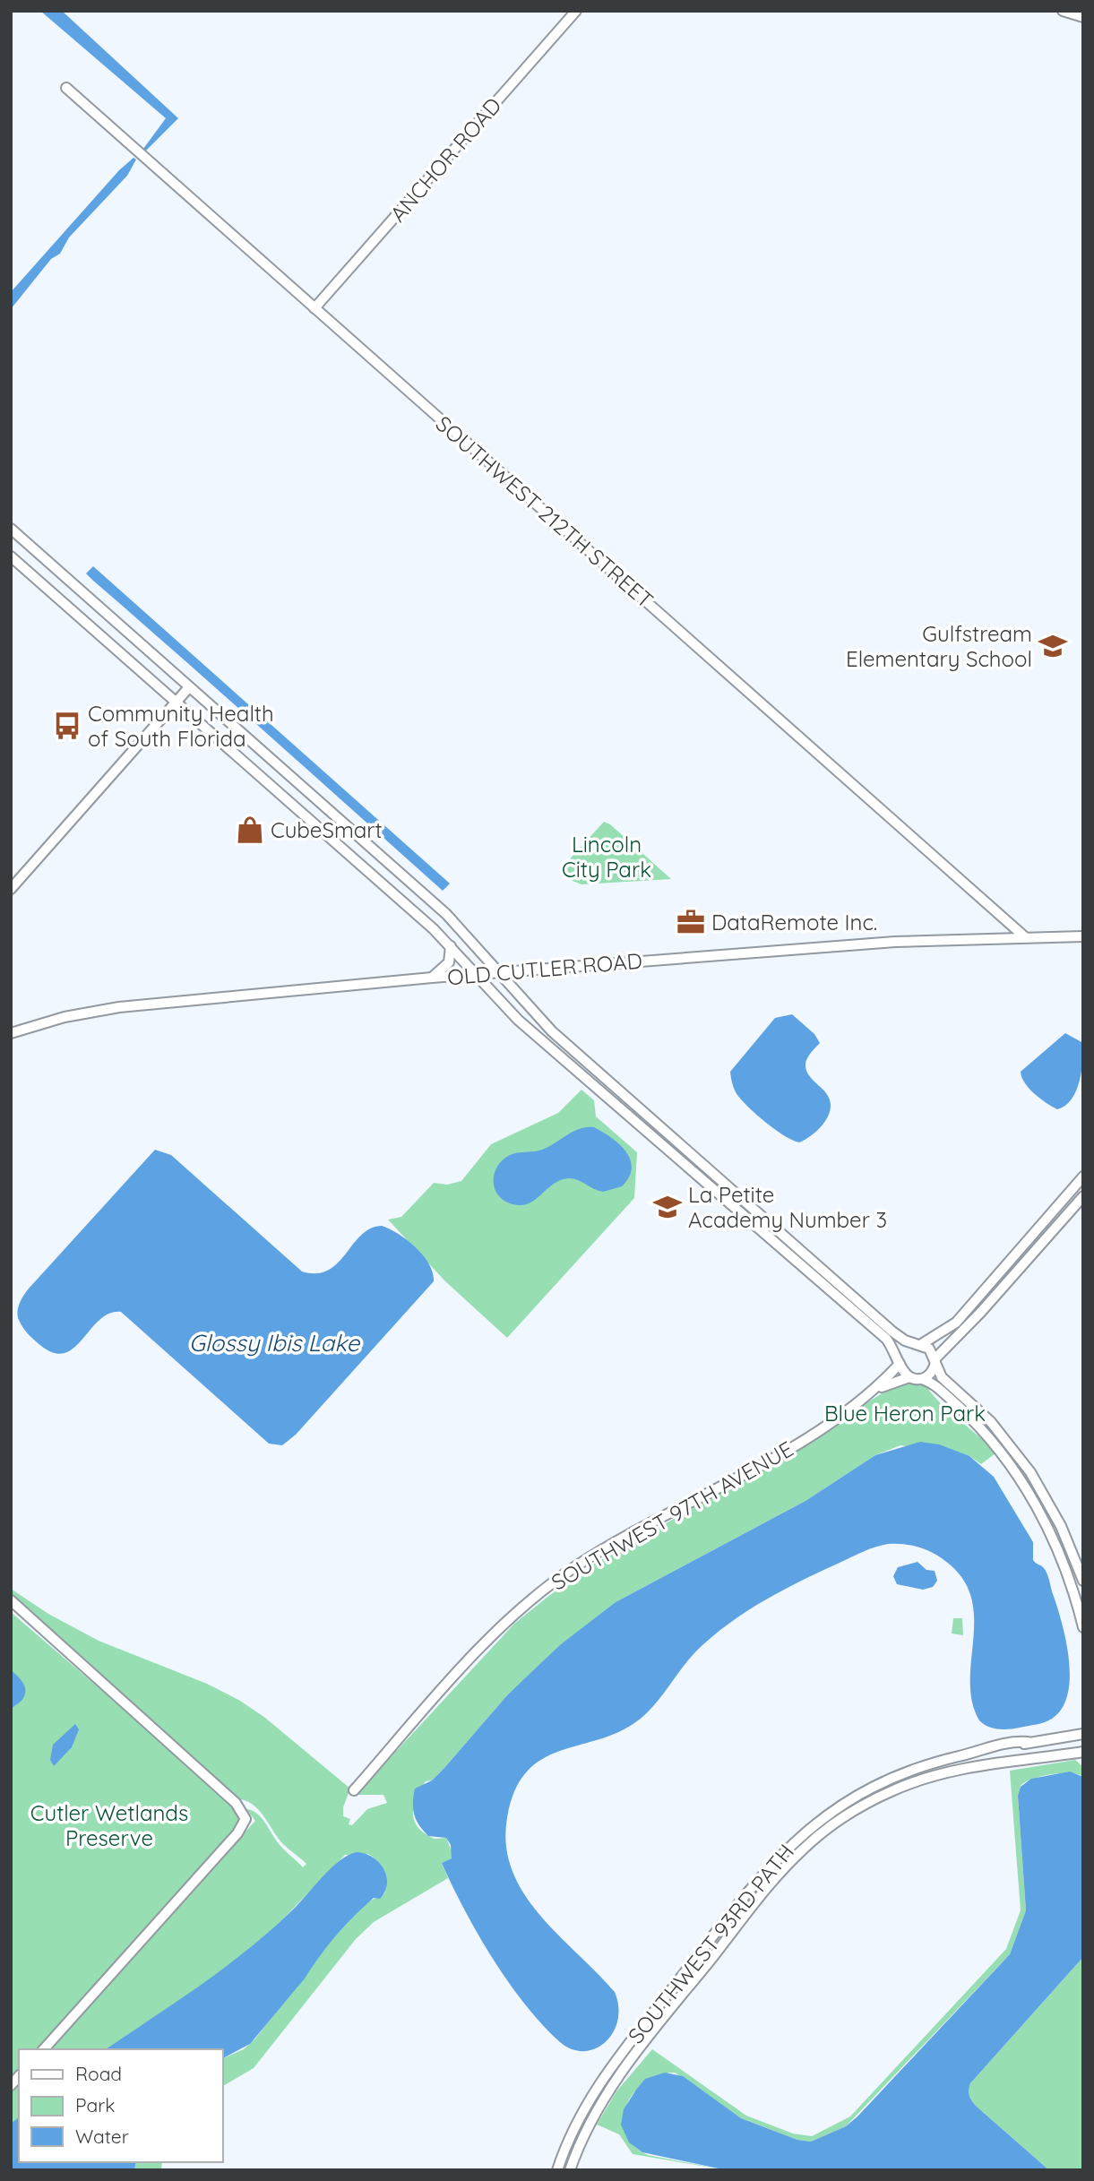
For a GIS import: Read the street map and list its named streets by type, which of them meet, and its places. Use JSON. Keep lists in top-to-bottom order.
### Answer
{
  "streets": {
    "street": [
      "ANCHOR ROAD",
      "SOUTHWEST 212TH STREET",
      "OLD CUTLER ROAD",
      "SOUTHWEST 97TH AVENUE",
      "SOUTHWEST 93RD PATH"
    ]
  },
  "crossings": [
    ["ANCHOR ROAD", "SOUTHWEST 212TH STREET"],
    ["SOUTHWEST 212TH STREET", "OLD CUTLER ROAD"]
  ],
  "water": ["Glossy Ibis Lake"],
  "parks": ["Lincoln City Park", "Blue Heron Park", "Cutler Wetlands Preserve"],
  "places": {
    "school or university": ["Gulfstream Elementary School", "La Petite Academy Number 3"],
    "bus stop": ["Community Health of South Florida"],
    "shop": ["CubeSmart"],
    "office": ["DataRemote Inc."]
  },
  "legend": ["Road", "Park", "Water"]
}
